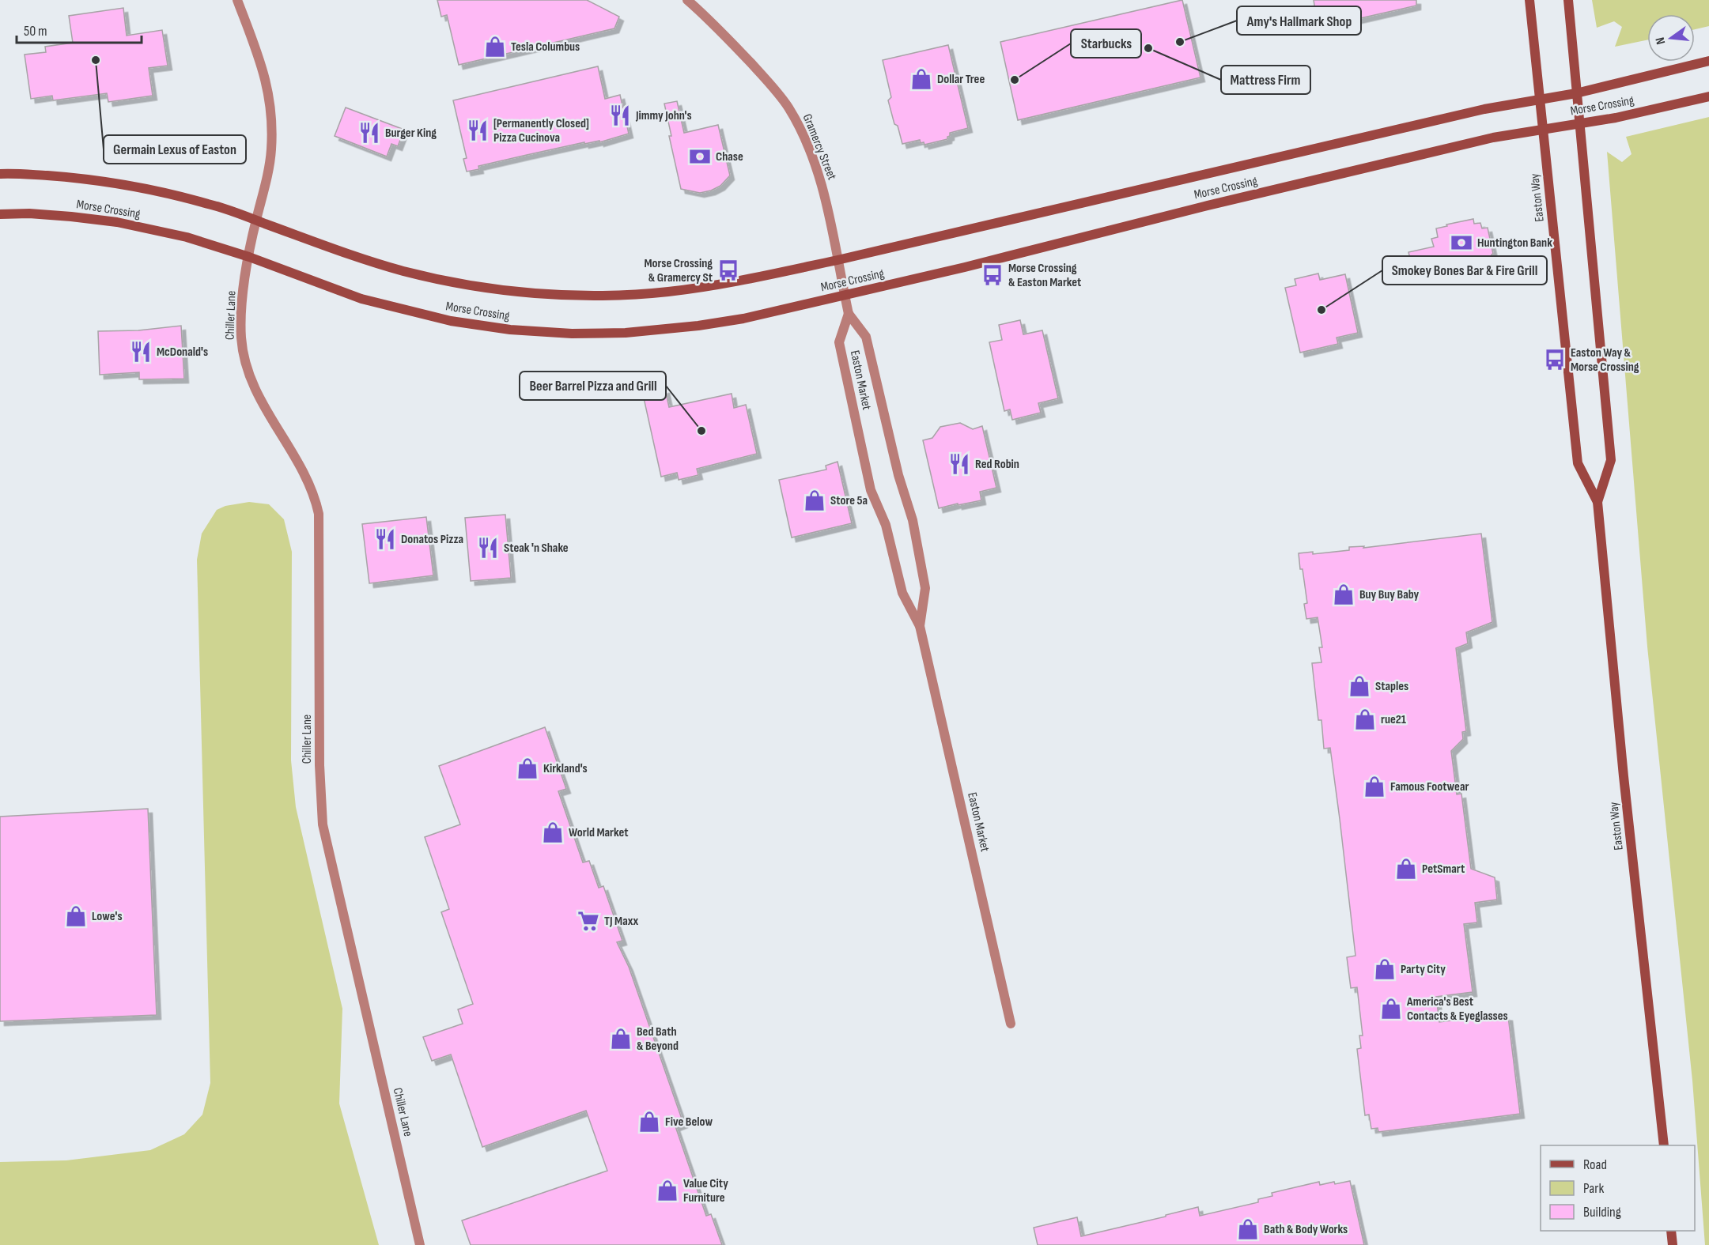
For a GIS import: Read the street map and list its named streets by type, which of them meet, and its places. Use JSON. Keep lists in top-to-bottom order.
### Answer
{
  "streets": {
    "main road": ["Morse Crossing", "Easton Way"],
    "street": ["Gramercy Street", "Chiller Lane", "Easton Market"]
  },
  "crossings": [
    ["Morse Crossing", "Gramercy Street"],
    ["Morse Crossing", "Easton Way"],
    ["Morse Crossing", "Chiller Lane"],
    ["Gramercy Street", "Easton Market"]
  ],
  "places": {
    "other": [
      "Amy's Hallmark Shop",
      "Mattress Firm",
      "Germain Lexus of Easton",
      "Starbucks",
      "Smokey Bones Bar & Fire Grill",
      "Beer Barrel Pizza and Grill"
    ],
    "shop": [
      "Tesla Columbus",
      "Dollar Tree",
      "Store 5a",
      "Buy Buy Baby",
      "Staples",
      "rue21",
      "Kirkland's",
      "Famous Footwear",
      "World Market",
      "PetSmart",
      "Lowe's",
      "Party City",
      "America's Best Contacts & Eyeglasses",
      "Bed Bath & Beyond",
      "Five Below",
      "Value City Furniture",
      "Bath & Body Works"
    ],
    "restaurant": [
      "Jimmy John's",
      "[Permanently Closed] Pizza Cucinova",
      "Burger King",
      "McDonald's",
      "Red Robin",
      "Donatos Pizza",
      "Steak 'n Shake"
    ],
    "bank": ["Chase", "Huntington Bank"],
    "bus stop": ["Morse Crossing & Gramercy St", "Morse Crossing & Easton Market", "Easton Way & Morse Crossing"],
    "supermarket": ["TJ Maxx"]
  },
  "legend": ["Road", "Park", "Building"],
  "scale_bar": "50 m",
  "north": "left"
}
